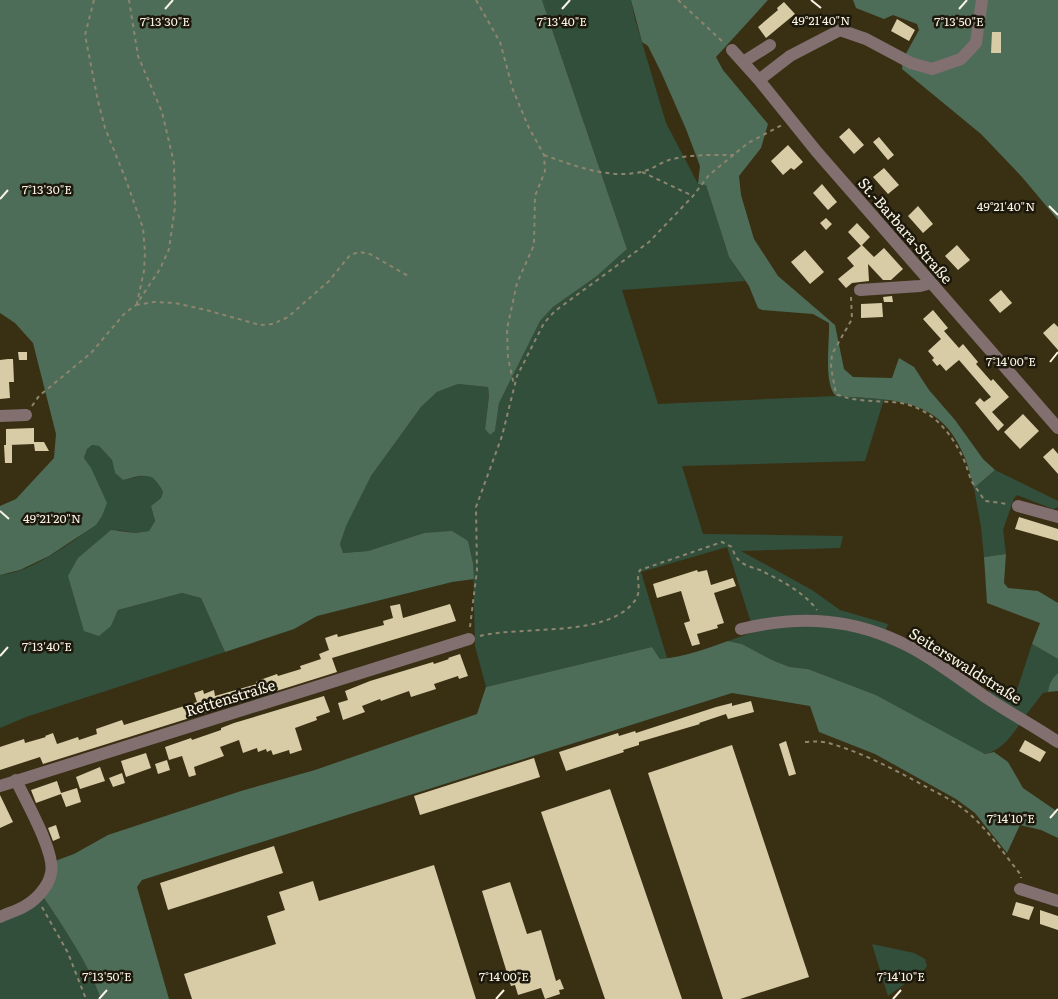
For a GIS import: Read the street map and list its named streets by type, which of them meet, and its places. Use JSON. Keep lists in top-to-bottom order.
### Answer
{
  "streets": {
    "street": ["St.-Barbara-Straße", "Seiterswaldstraße", "Rettenstraße"]
  },
  "coordinates": [
    "49°21'40\"N",
    "7°13'50\"E",
    "7°13'30\"E",
    "7°13'40\"E",
    "7°14'00\"E",
    "49°21'20\"N",
    "7°14'10\"E"
  ]
}
